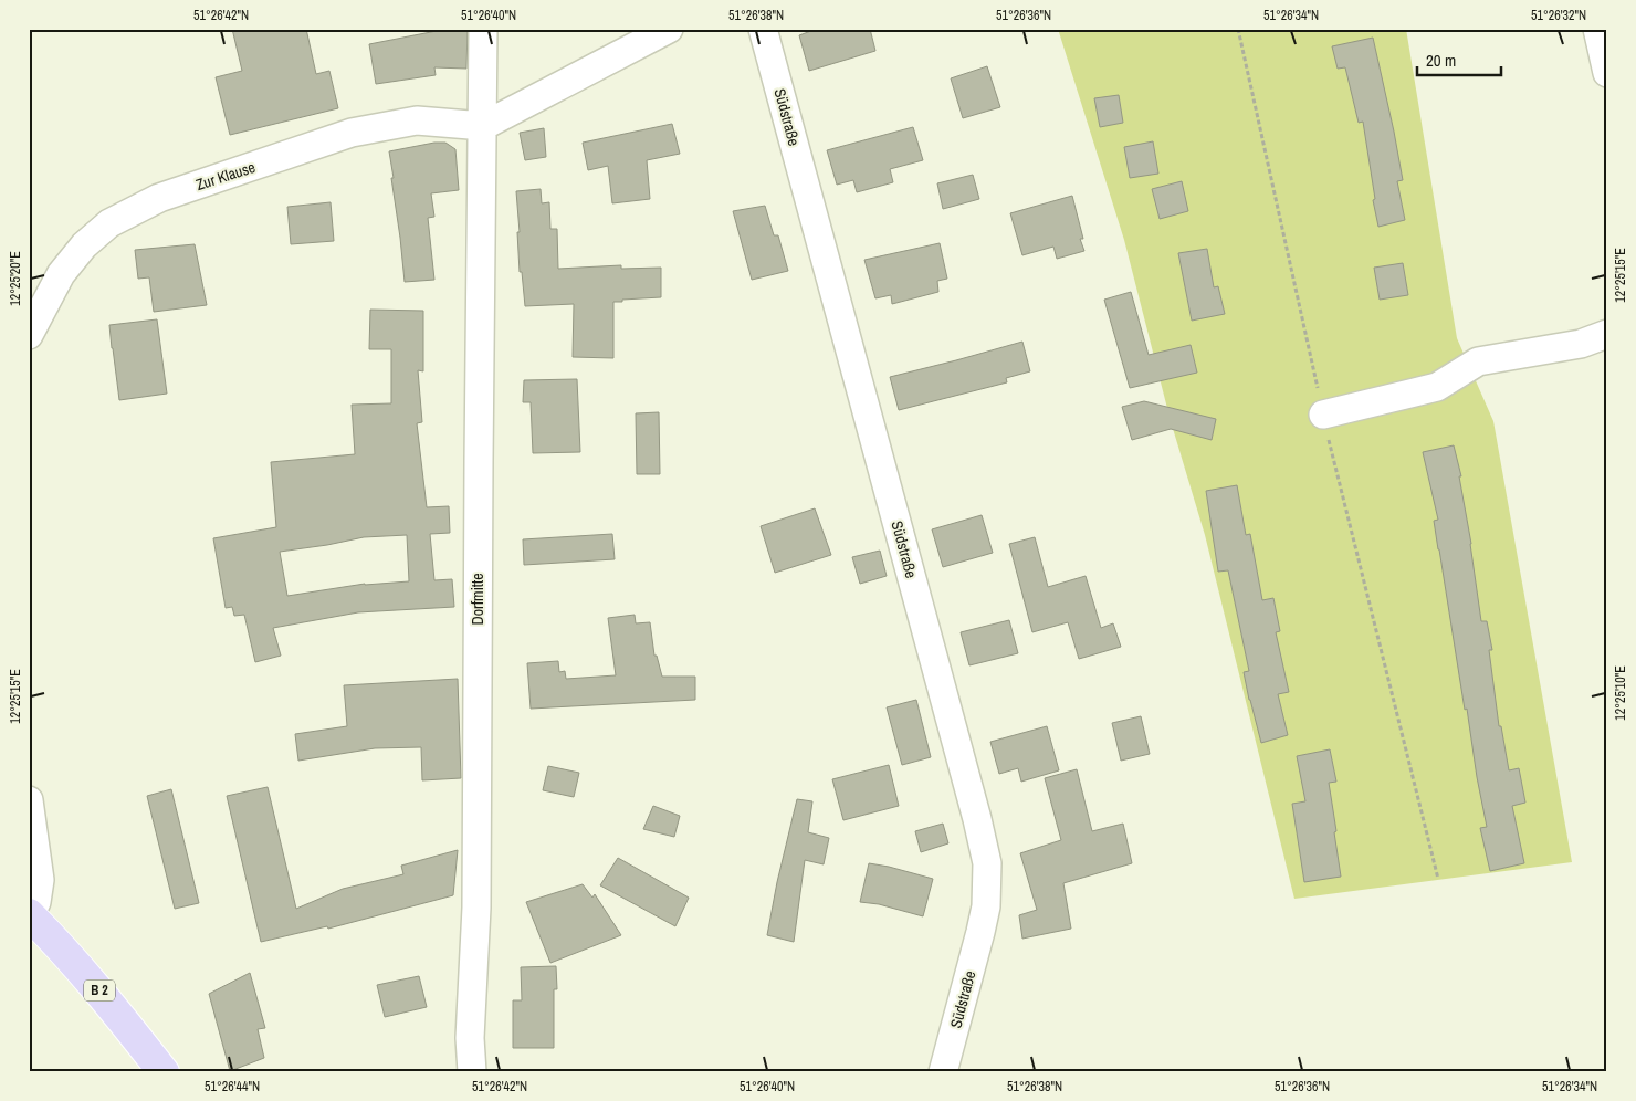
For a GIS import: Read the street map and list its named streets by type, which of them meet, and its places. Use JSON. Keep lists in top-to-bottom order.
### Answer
{
  "streets": {
    "main road": ["B 2"],
    "street": ["Südstraße", "Zur Klause", "Dorfmitte"]
  },
  "crossings": [
    ["Zur Klause", "Dorfmitte"]
  ],
  "scale_bar": "20 m",
  "coordinates": [
    "51°26'42\"N",
    "51°26'40\"N",
    "51°26'38\"N",
    "51°26'36\"N",
    "51°26'34\"N",
    "51°26'32\"N",
    "12°25'15\"E",
    "12°25'20\"E",
    "12°25'10\"E",
    "51°26'44\"N"
  ]
}
